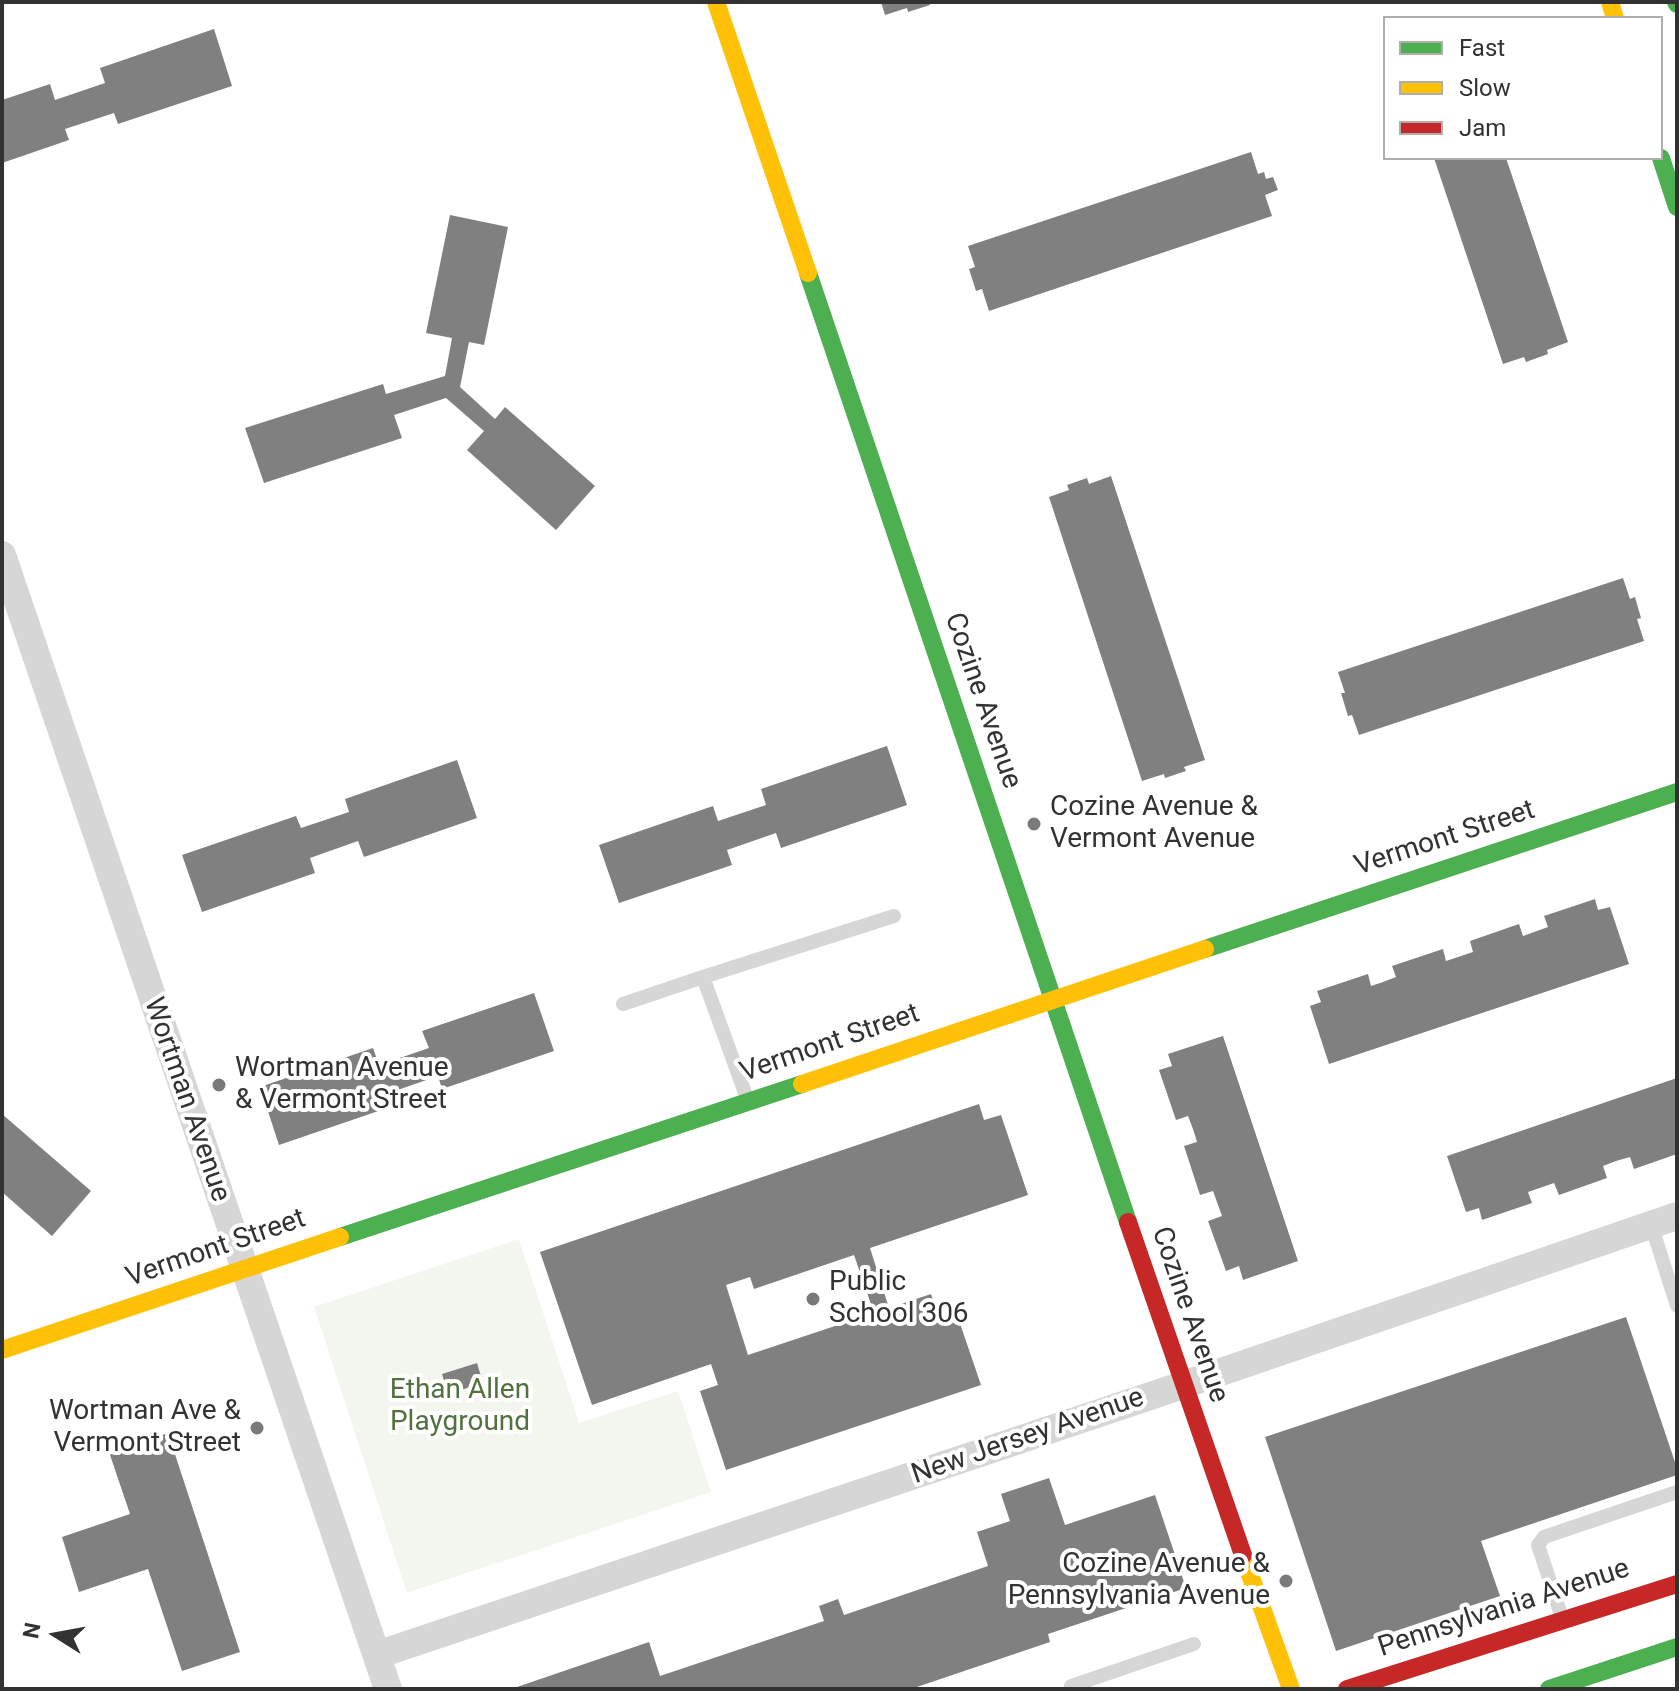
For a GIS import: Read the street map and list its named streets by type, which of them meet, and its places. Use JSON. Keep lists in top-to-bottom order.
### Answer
{
  "streets": {
    "street": [
      "Cozine Avenue",
      "Vermont Street",
      "Wortman Avenue",
      "New Jersey Avenue",
      "Pennsylvania Avenue"
    ]
  },
  "crossings": [
    ["Cozine Avenue", "Vermont Street"],
    ["Cozine Avenue", "New Jersey Avenue"],
    ["Vermont Street", "Wortman Avenue"],
    ["Wortman Avenue", "New Jersey Avenue"]
  ],
  "parks": ["Ethan Allen Playground"],
  "places": [
    "Cozine Avenue & Vermont Avenue",
    "Wortman Avenue & Vermont Street",
    "Public School 306",
    "Wortman Ave & Vermont Street",
    "Cozine Avenue & Pennsylvania Avenue"
  ],
  "legend": ["Fast", "Slow", "Jam"],
  "north": "left"
}
